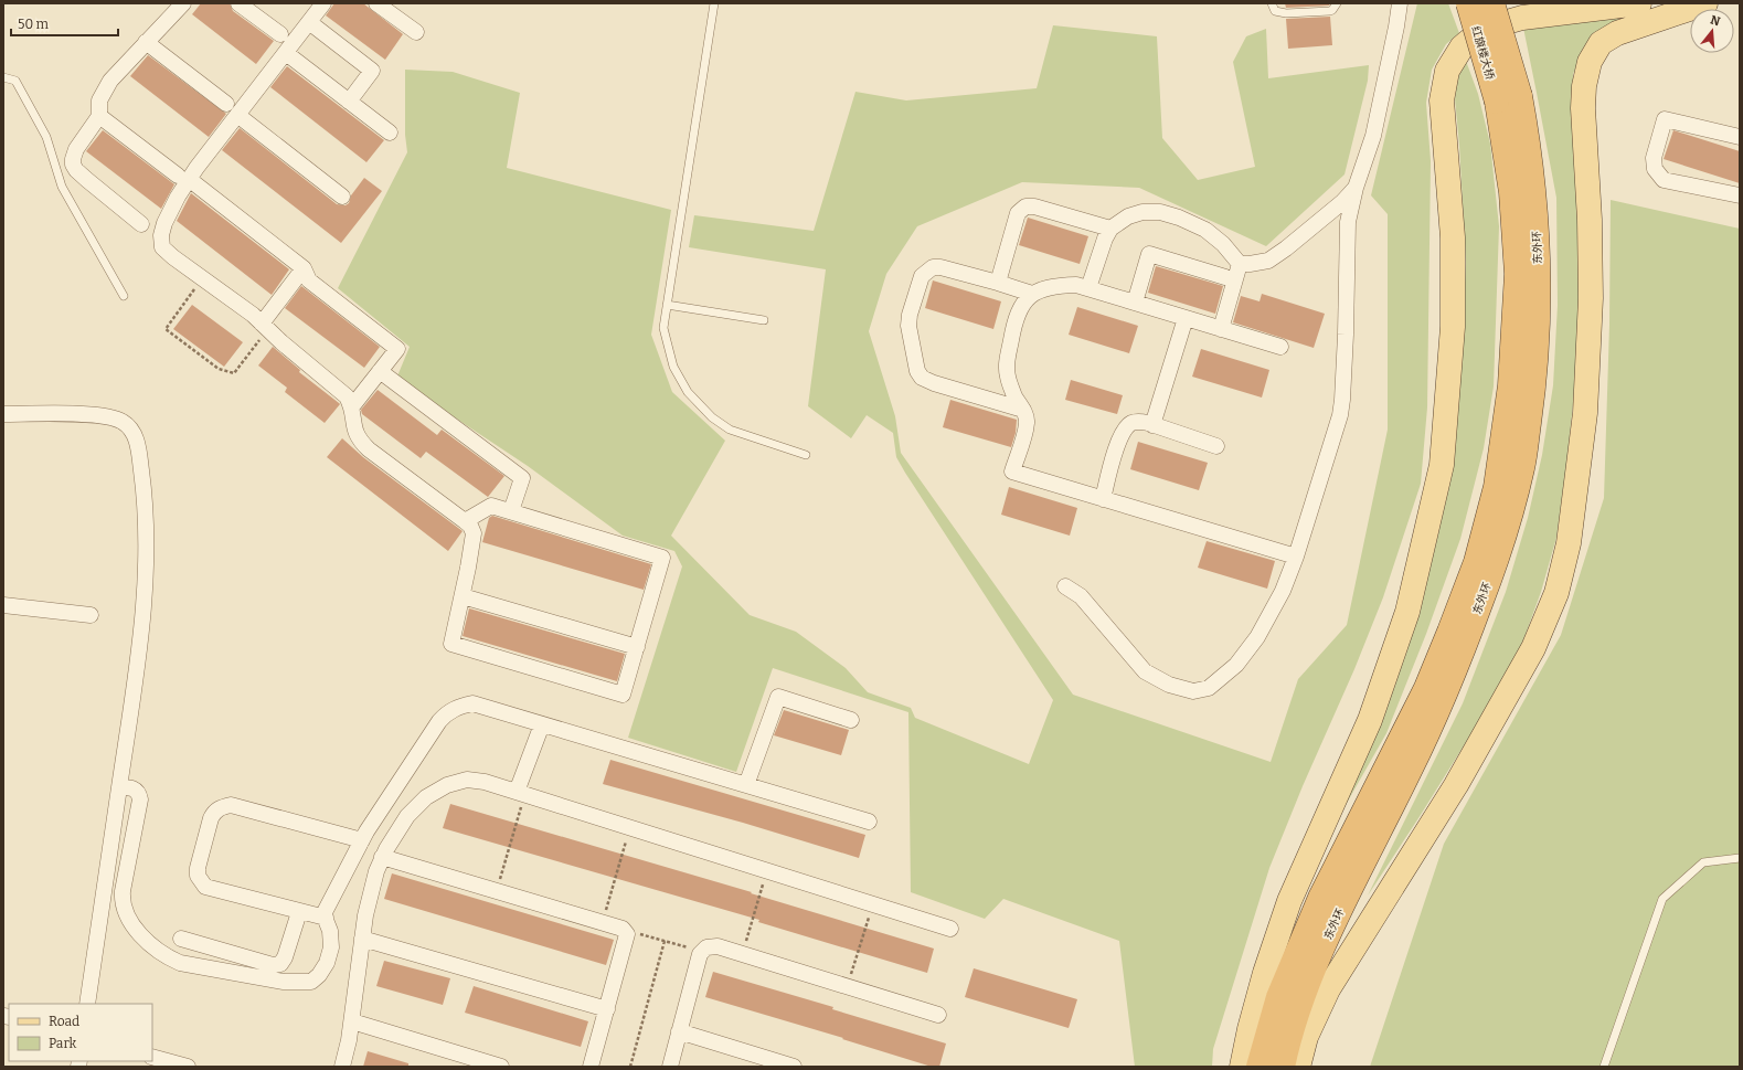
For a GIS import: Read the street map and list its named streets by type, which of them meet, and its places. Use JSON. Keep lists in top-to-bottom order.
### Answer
{
  "streets": {
    "highway": ["红旗楼大桥", "东外环"]
  },
  "legend": ["Road", "Park"],
  "scale_bar": "50 m",
  "north": "top"
}
